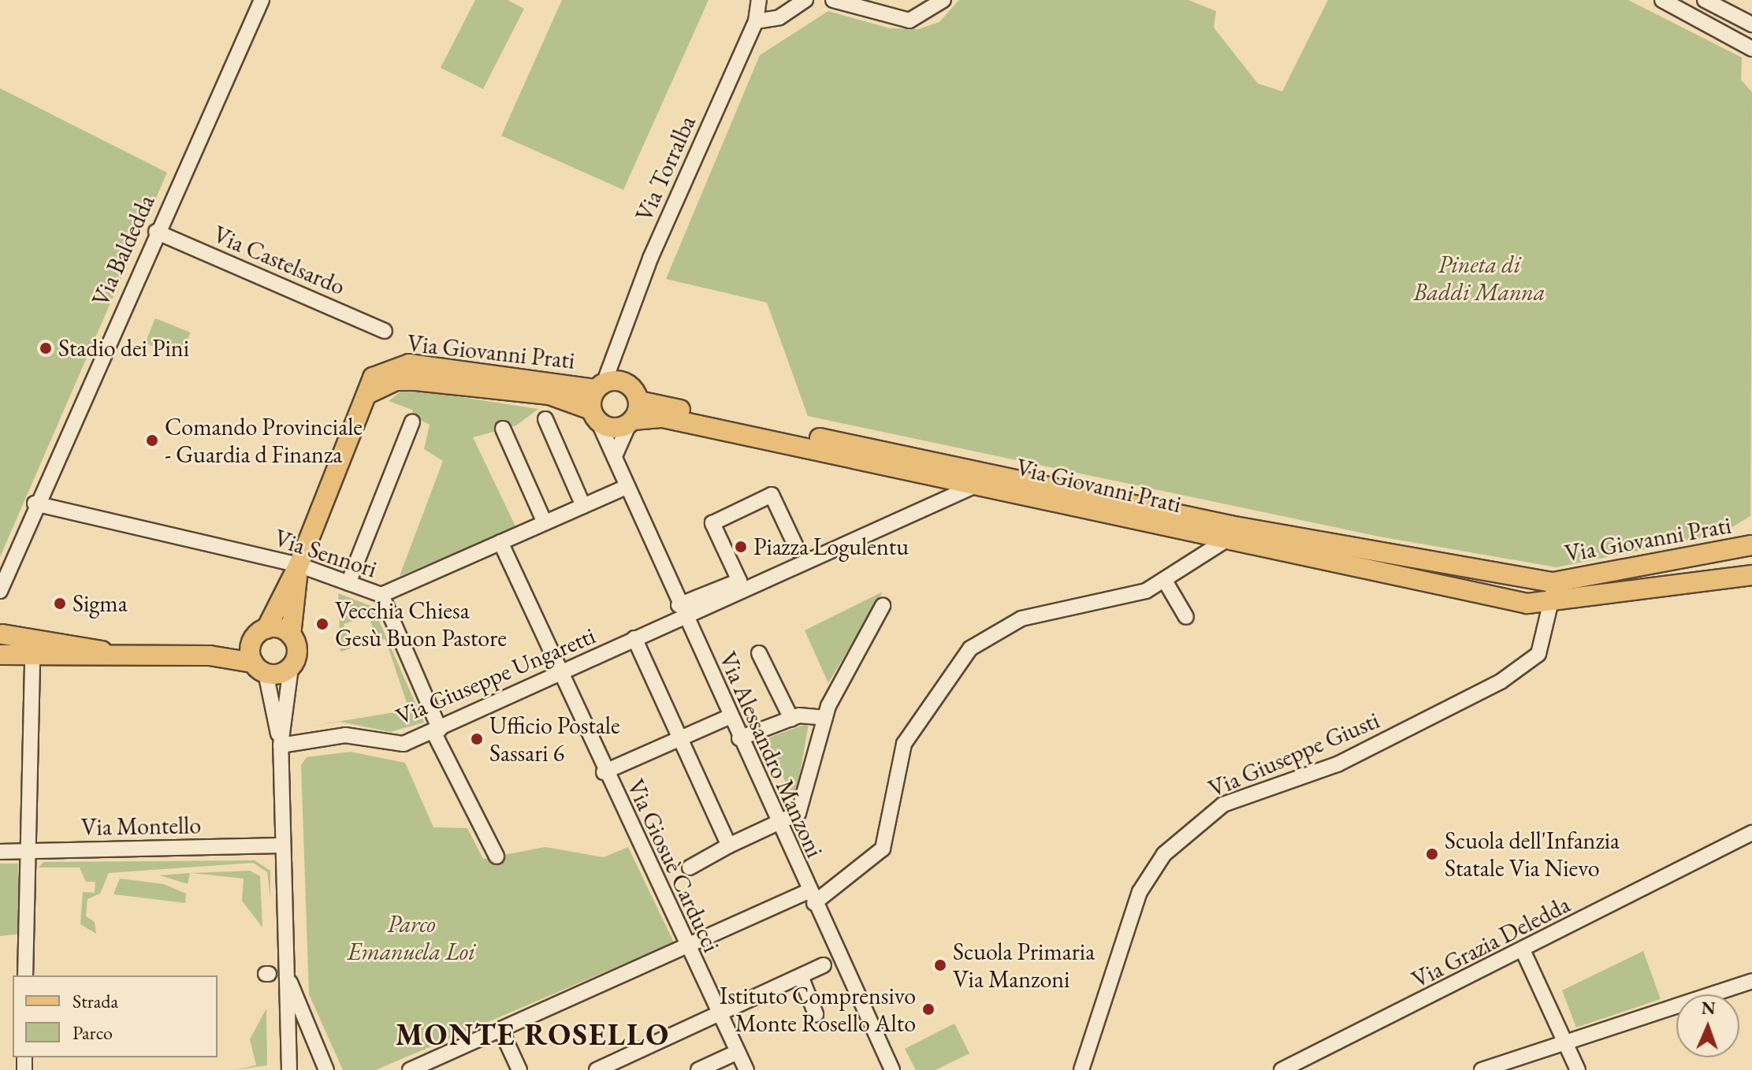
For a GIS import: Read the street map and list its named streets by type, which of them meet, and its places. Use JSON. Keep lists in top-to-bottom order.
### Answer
{
  "streets": {
    "main road": ["Via Giovanni Prati"],
    "street": [
      "Via Torralba",
      "Via Baldedda",
      "Via Castelsardo",
      "Via Sennori",
      "Via Giuseppe Ungaretti",
      "Via Alessandro Manzoni",
      "Via Giuseppe Giusti",
      "Via Montello",
      "Via Giosuè Carducci",
      "Via Grazia Deledda"
    ]
  },
  "crossings": [
    ["Via Torralba", "Via Giovanni Prati"],
    ["Via Baldedda", "Via Castelsardo"],
    ["Via Baldedda", "Via Sennori"],
    ["Via Giovanni Prati", "Via Alessandro Manzoni"],
    ["Via Giovanni Prati", "Via Giuseppe Giusti"],
    ["Via Sennori", "Via Alessandro Manzoni"],
    ["Via Sennori", "Via Giosuè Carducci"],
    ["Via Giuseppe Ungaretti", "Via Alessandro Manzoni"],
    ["Via Giuseppe Ungaretti", "Via Giosuè Carducci"]
  ],
  "districts": ["MONTE ROSELLO"],
  "parks": ["Pineta di Baddi Manna", "Parco Emanuela Loi"],
  "places": [
    "Stadio dei Pini",
    "Comando Provinciale - Guardia d Finanza",
    "Piazza Logulentu",
    "Sigma",
    "Vecchia Chiesa Gesù Buon Pastore",
    "Ufficio Postale Sassari 6",
    "Scuola dell'Infanzia Statale Via Nievo",
    "Scuola Primaria Via Manzoni",
    "Istituto Comprensivo Monte Rosello Alto"
  ],
  "legend": ["Strada", "Parco"],
  "north": "top"
}
